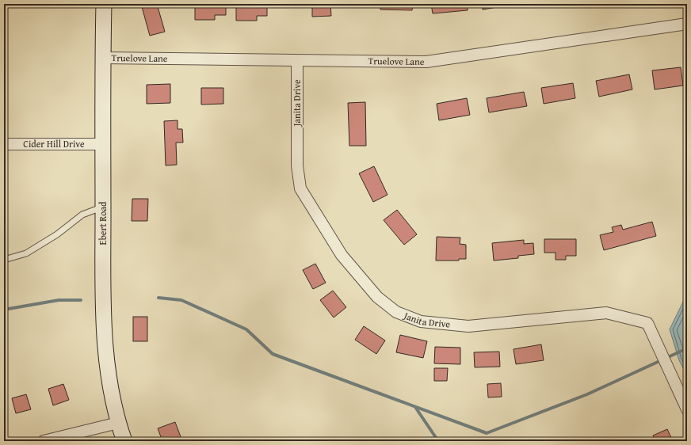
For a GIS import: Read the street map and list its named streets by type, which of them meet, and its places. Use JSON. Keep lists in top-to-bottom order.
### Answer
{
  "streets": {
    "main road": ["Ebert Road"],
    "street": ["Truelove Lane", "Janita Drive", "Cider Hill Drive"]
  },
  "crossings": [
    ["Truelove Lane", "Janita Drive"],
    ["Truelove Lane", "Ebert Road"],
    ["Cider Hill Drive", "Ebert Road"]
  ]
}
